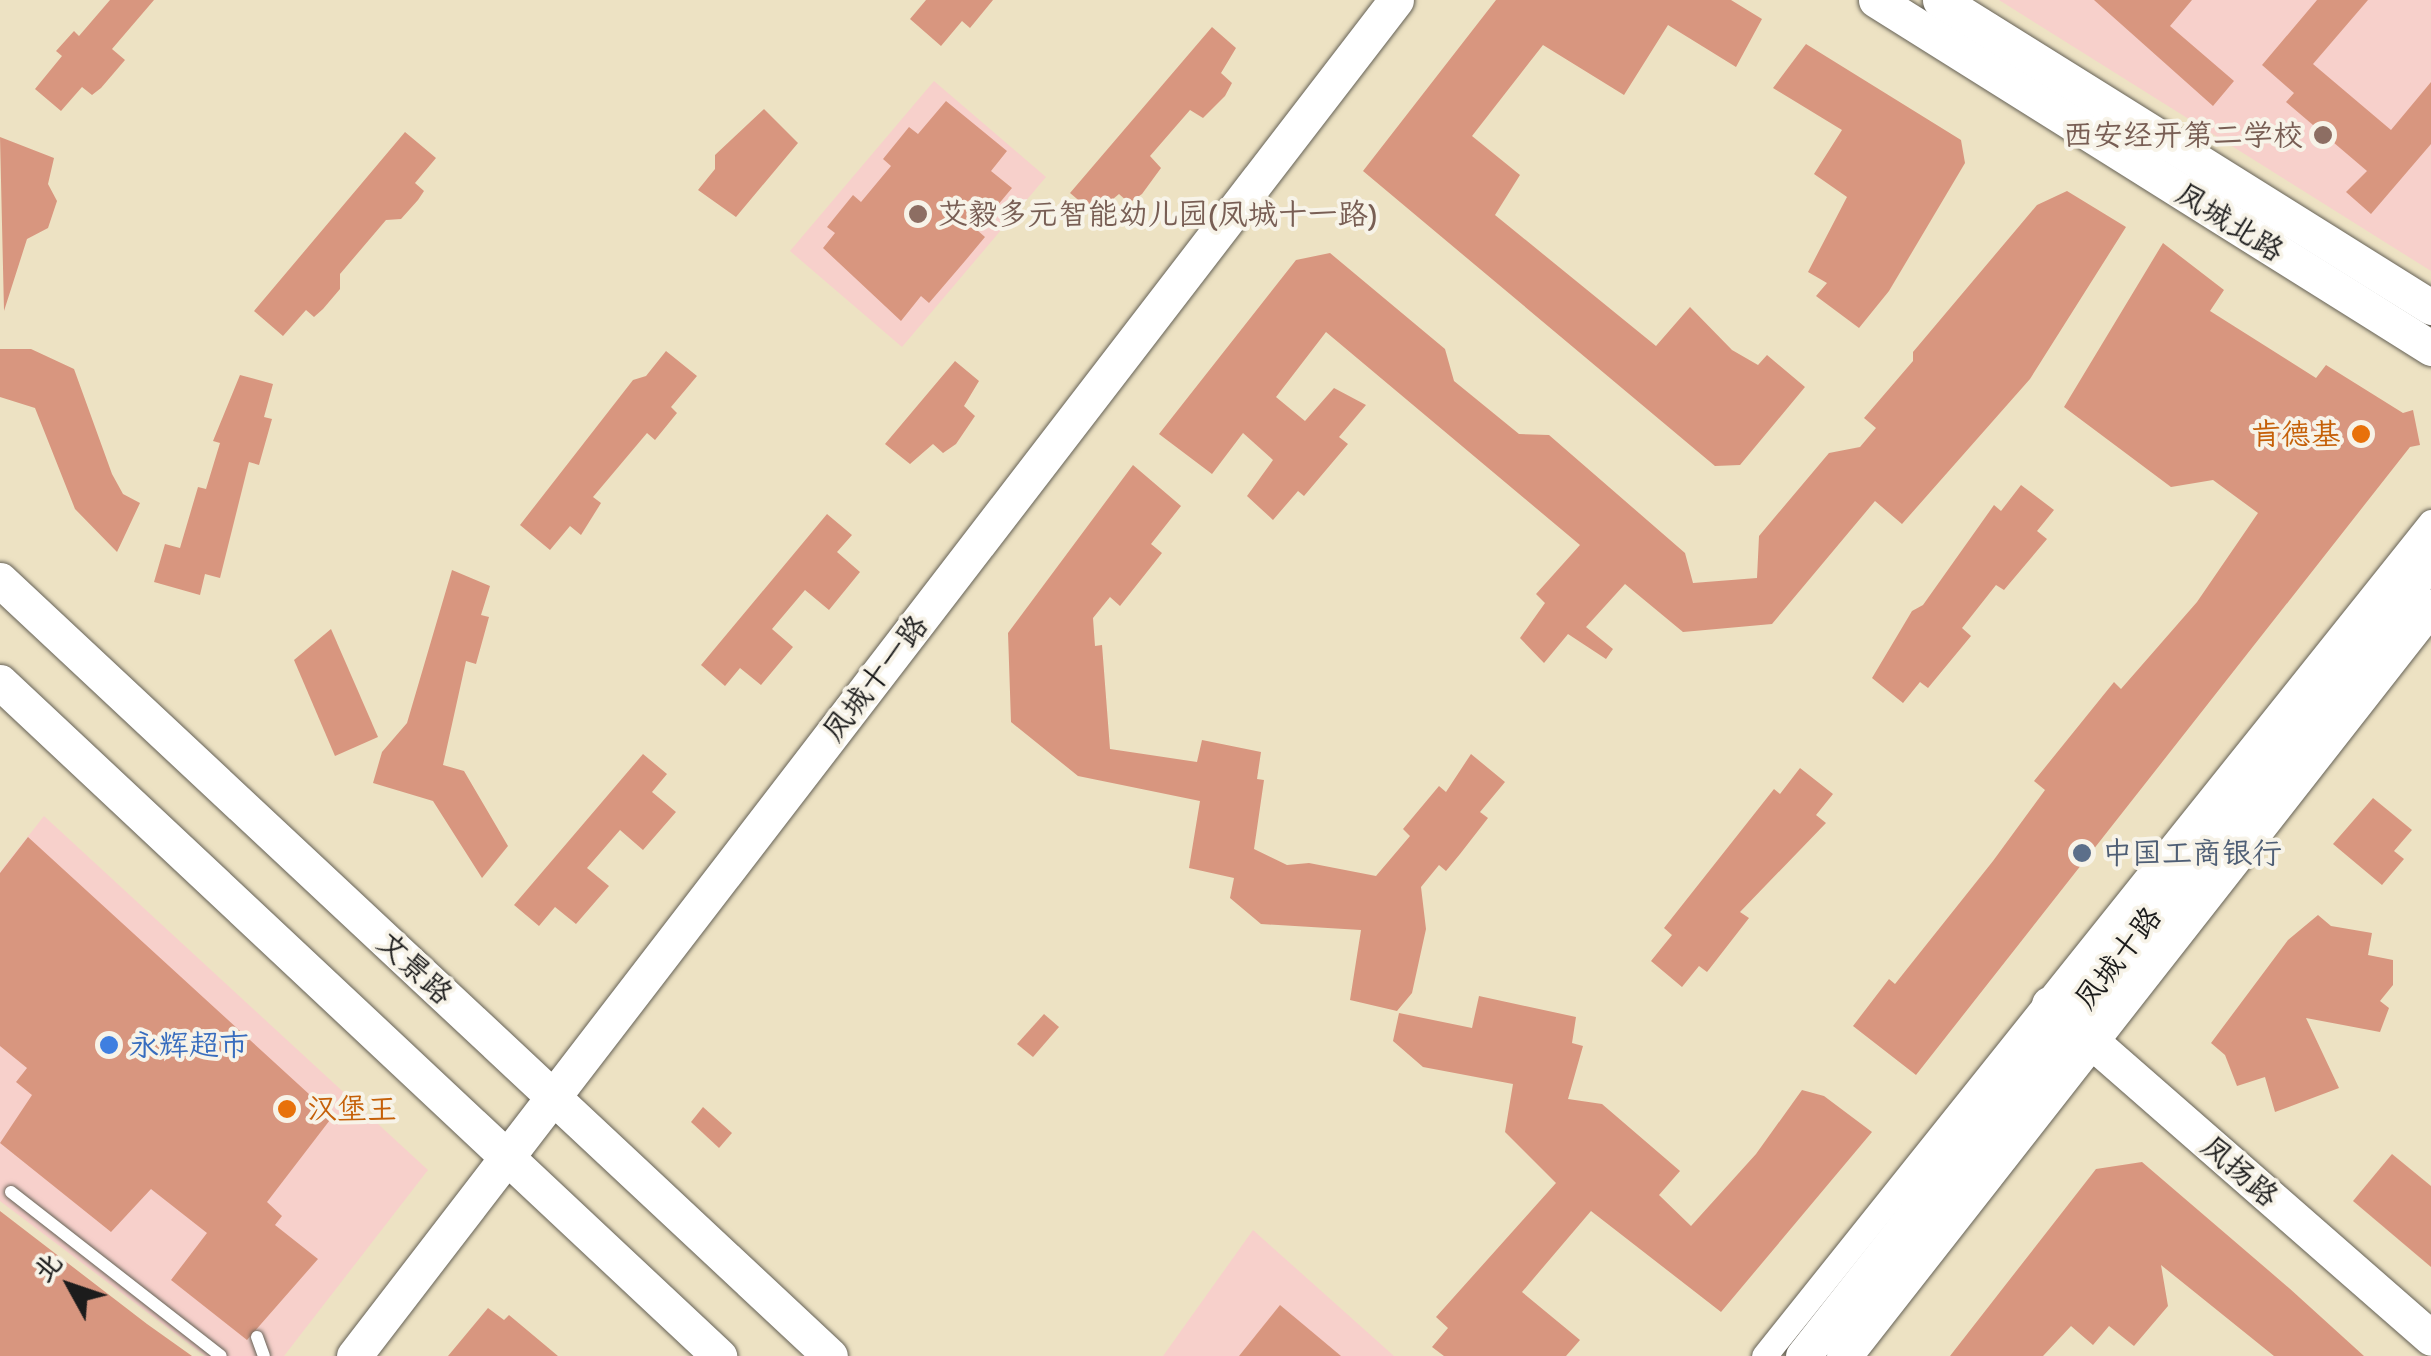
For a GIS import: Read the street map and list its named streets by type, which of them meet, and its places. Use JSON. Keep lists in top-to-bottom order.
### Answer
{
  "streets": {
    "main road": [
      "凤城北路",
      "凤城十一路",
      "凤城十路",
      "文景路",
      "凤扬路"
    ]
  },
  "crossings": [
    ["凤城十一路", "文景路"],
    ["凤城十路", "凤扬路"]
  ],
  "places": [
    "西安经开第二学校",
    "艾毅多元智能幼儿园(凤城十一路)",
    "肯德基",
    "中国工商银行",
    "永辉超市",
    "汉堡王"
  ],
  "north": "top left"
}
